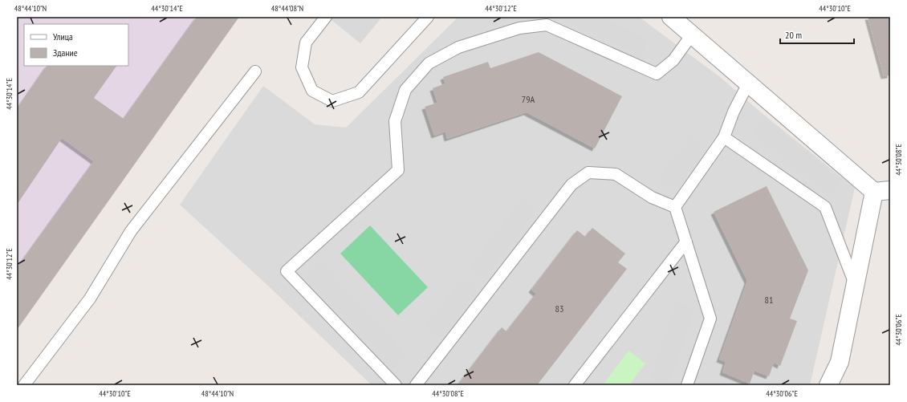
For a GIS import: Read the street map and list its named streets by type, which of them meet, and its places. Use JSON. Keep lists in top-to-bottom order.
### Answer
{
  "house_numbers": ["79А", "81", "83"],
  "legend": ["Улица", "Здание"],
  "scale_bar": "20 m",
  "coordinates": [
    "48°44'10\"N",
    "44°30'14\"E",
    "48°44'08\"N",
    "44°30'12\"E",
    "44°30'10\"E",
    "44°30'08\"E",
    "44°30'06\"E"
  ]
}
